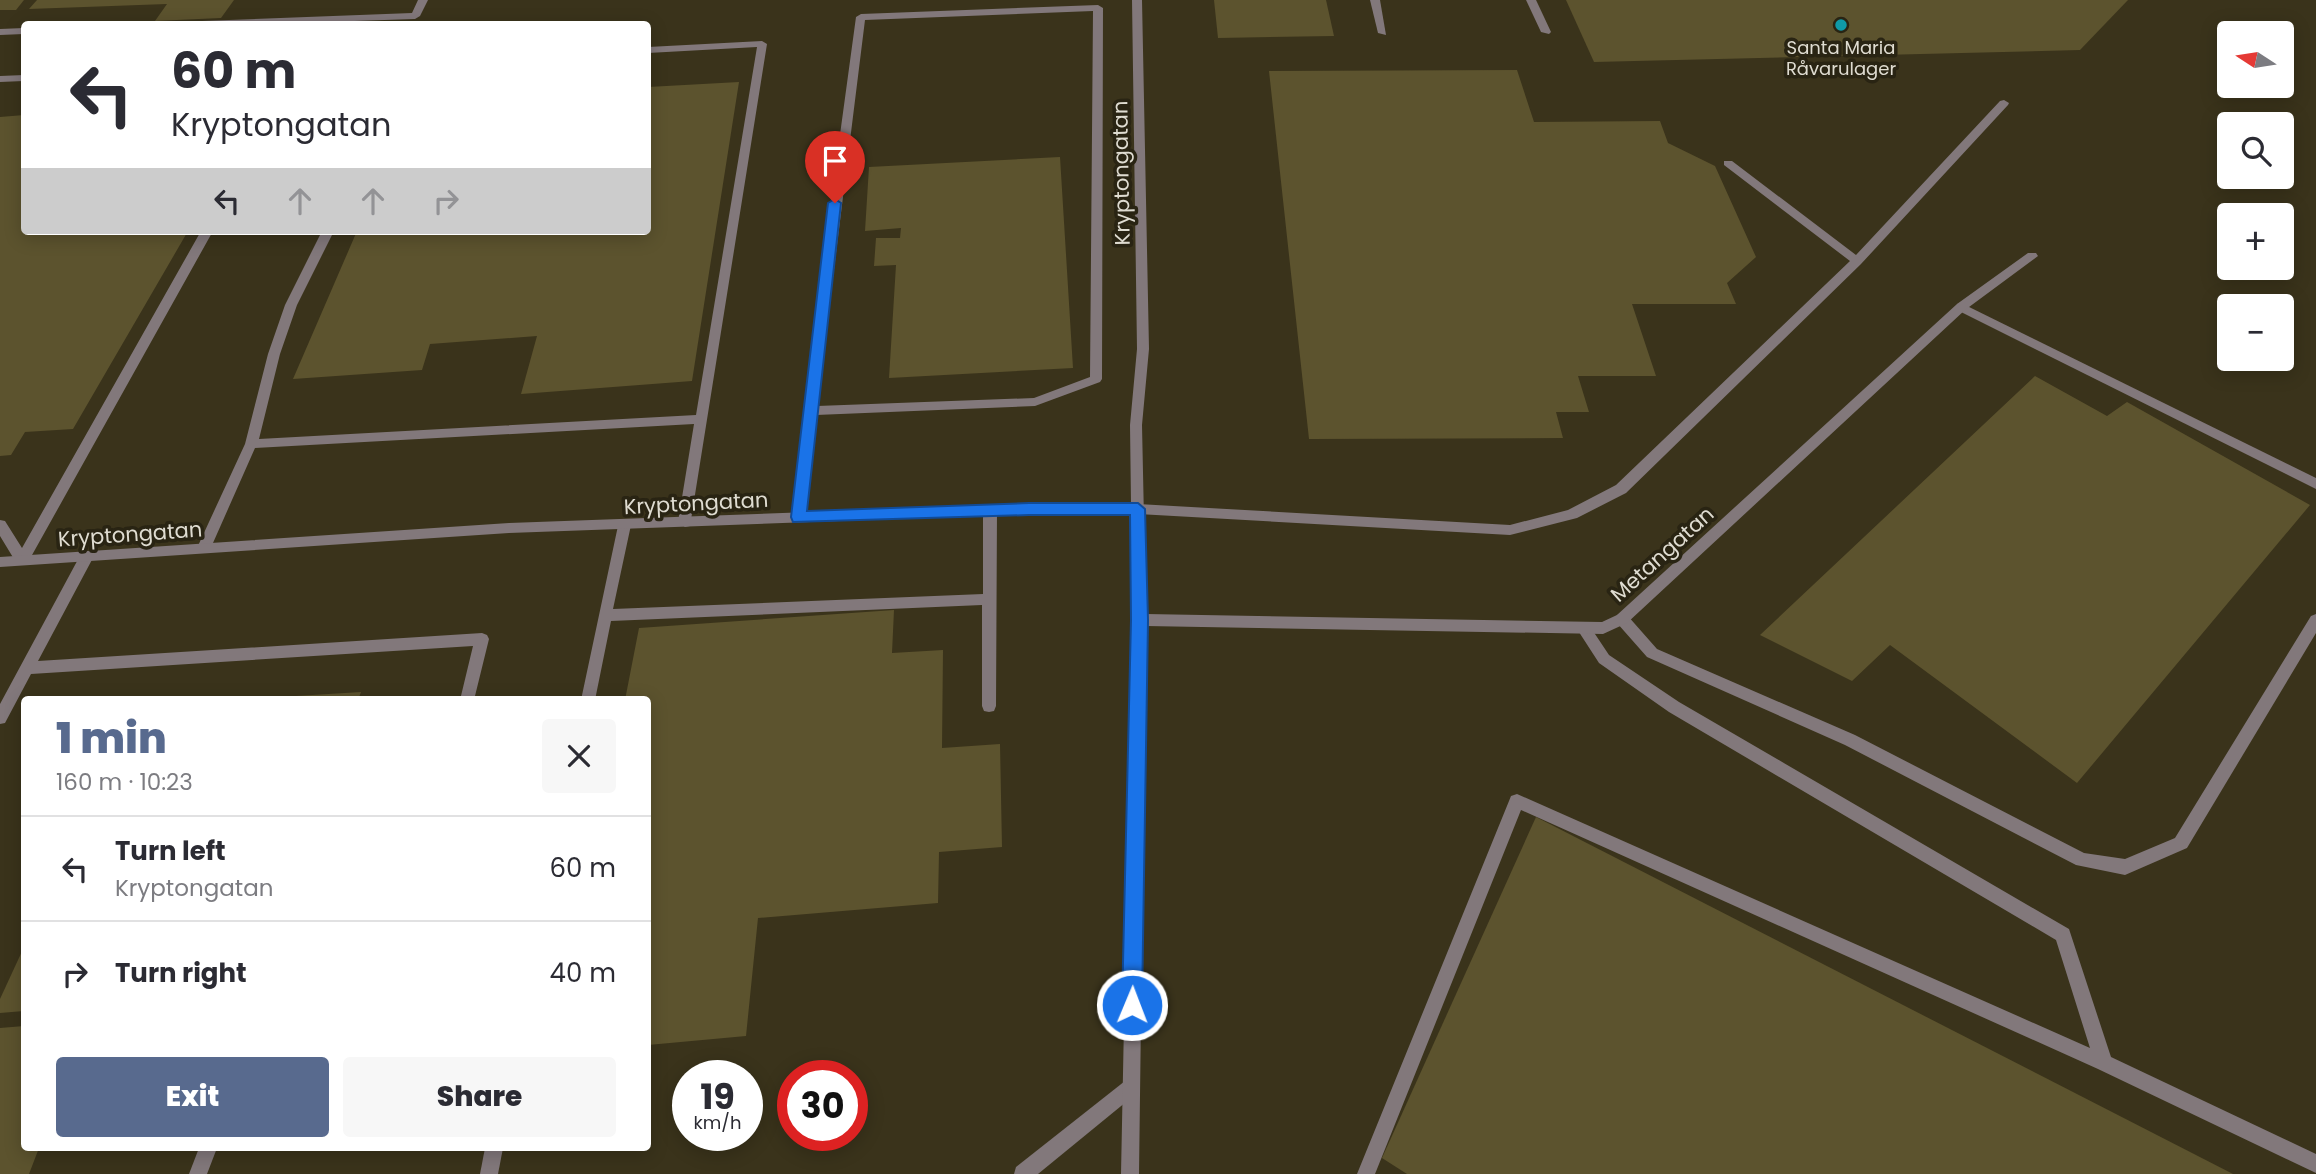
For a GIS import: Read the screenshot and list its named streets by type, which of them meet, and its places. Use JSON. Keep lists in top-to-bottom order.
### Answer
{
  "streets": {
    "street": ["Kryptongatan", "Metangatan"]
  },
  "places": ["Santa Maria Råvarulager"],
  "north": "left",
  "page": {
    "map_buttons": ["+", "−"],
    "turn": ["60 m", "Kryptongatan"],
    "heading": ["1 min", "160 m · 10:23"],
    "list": [
      {
        "name": "Turn left",
        "note": "Kryptongatan",
        "value": "60 m"
      },
      {
        "name": "Turn right",
        "value": "40 m"
      }
    ],
    "buttons": ["Exit", "Share"],
    "speed": "19 km/h",
    "limit": "30"
  }
}
